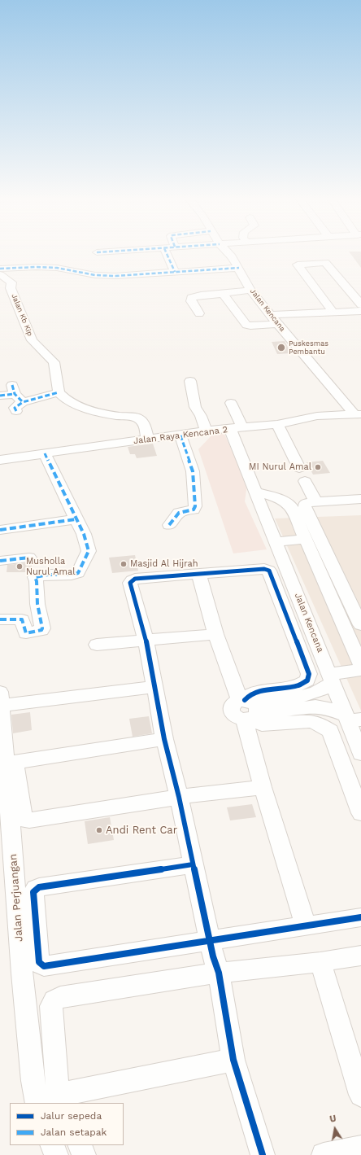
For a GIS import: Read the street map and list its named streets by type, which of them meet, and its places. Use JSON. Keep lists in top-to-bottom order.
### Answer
{
  "streets": {
    "street": [
      "Jalan Kencana",
      "Jalan Kb Kip",
      "Jalan Raya Kencana 2",
      "Jalan Perjuangan"
    ]
  },
  "crossings": [
    ["Jalan Kencana", "Jalan Raya Kencana 2"]
  ],
  "places": [
    "Puskesmas Pembantu",
    "MI Nurul Amal",
    "Masjid Al Hijrah",
    "Musholla Nurul Amal",
    "Andi Rent Car"
  ],
  "legend": ["Jalur sepeda", "Jalan setapak"],
  "north": "top"
}
